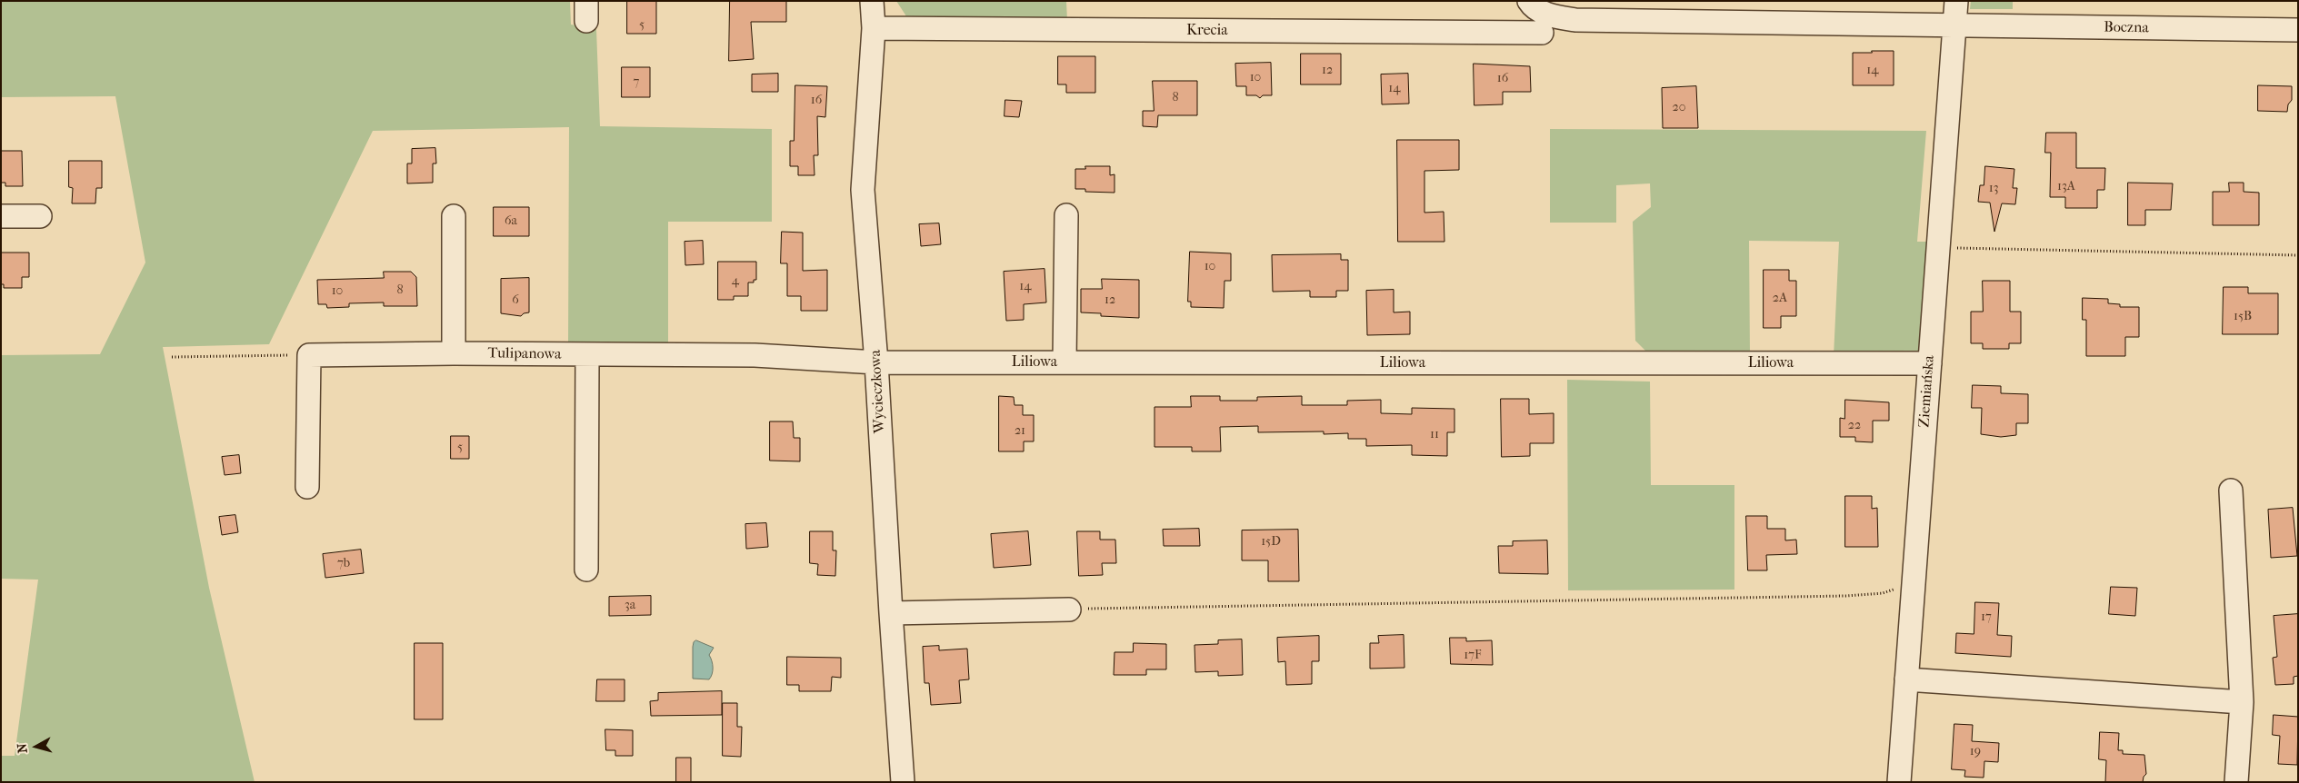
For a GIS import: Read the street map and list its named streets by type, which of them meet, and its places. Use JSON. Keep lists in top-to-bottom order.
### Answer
{
  "streets": {
    "street": [
      "Boczna",
      "Krecia",
      "Tulipanowa",
      "Liliowa",
      "Wycieczkowa",
      "Ziemiańska"
    ]
  },
  "crossings": [
    ["Boczna", "Ziemiańska"],
    ["Krecia", "Wycieczkowa"],
    ["Tulipanowa", "Liliowa"],
    ["Tulipanowa", "Wycieczkowa"],
    ["Liliowa", "Wycieczkowa"],
    ["Liliowa", "Ziemiańska"]
  ],
  "house_numbers": [
    "5",
    "12",
    "14",
    "10",
    "16",
    "7",
    "14",
    "8",
    "16",
    "20",
    "13A",
    "13",
    "6a",
    "10",
    "4",
    "14",
    "8",
    "10",
    "2A",
    "6",
    "12",
    "15B",
    "22",
    "21",
    "11",
    "5",
    "15D",
    "7b",
    "3a",
    "17",
    "17F",
    "19"
  ],
  "north": "left"
}
